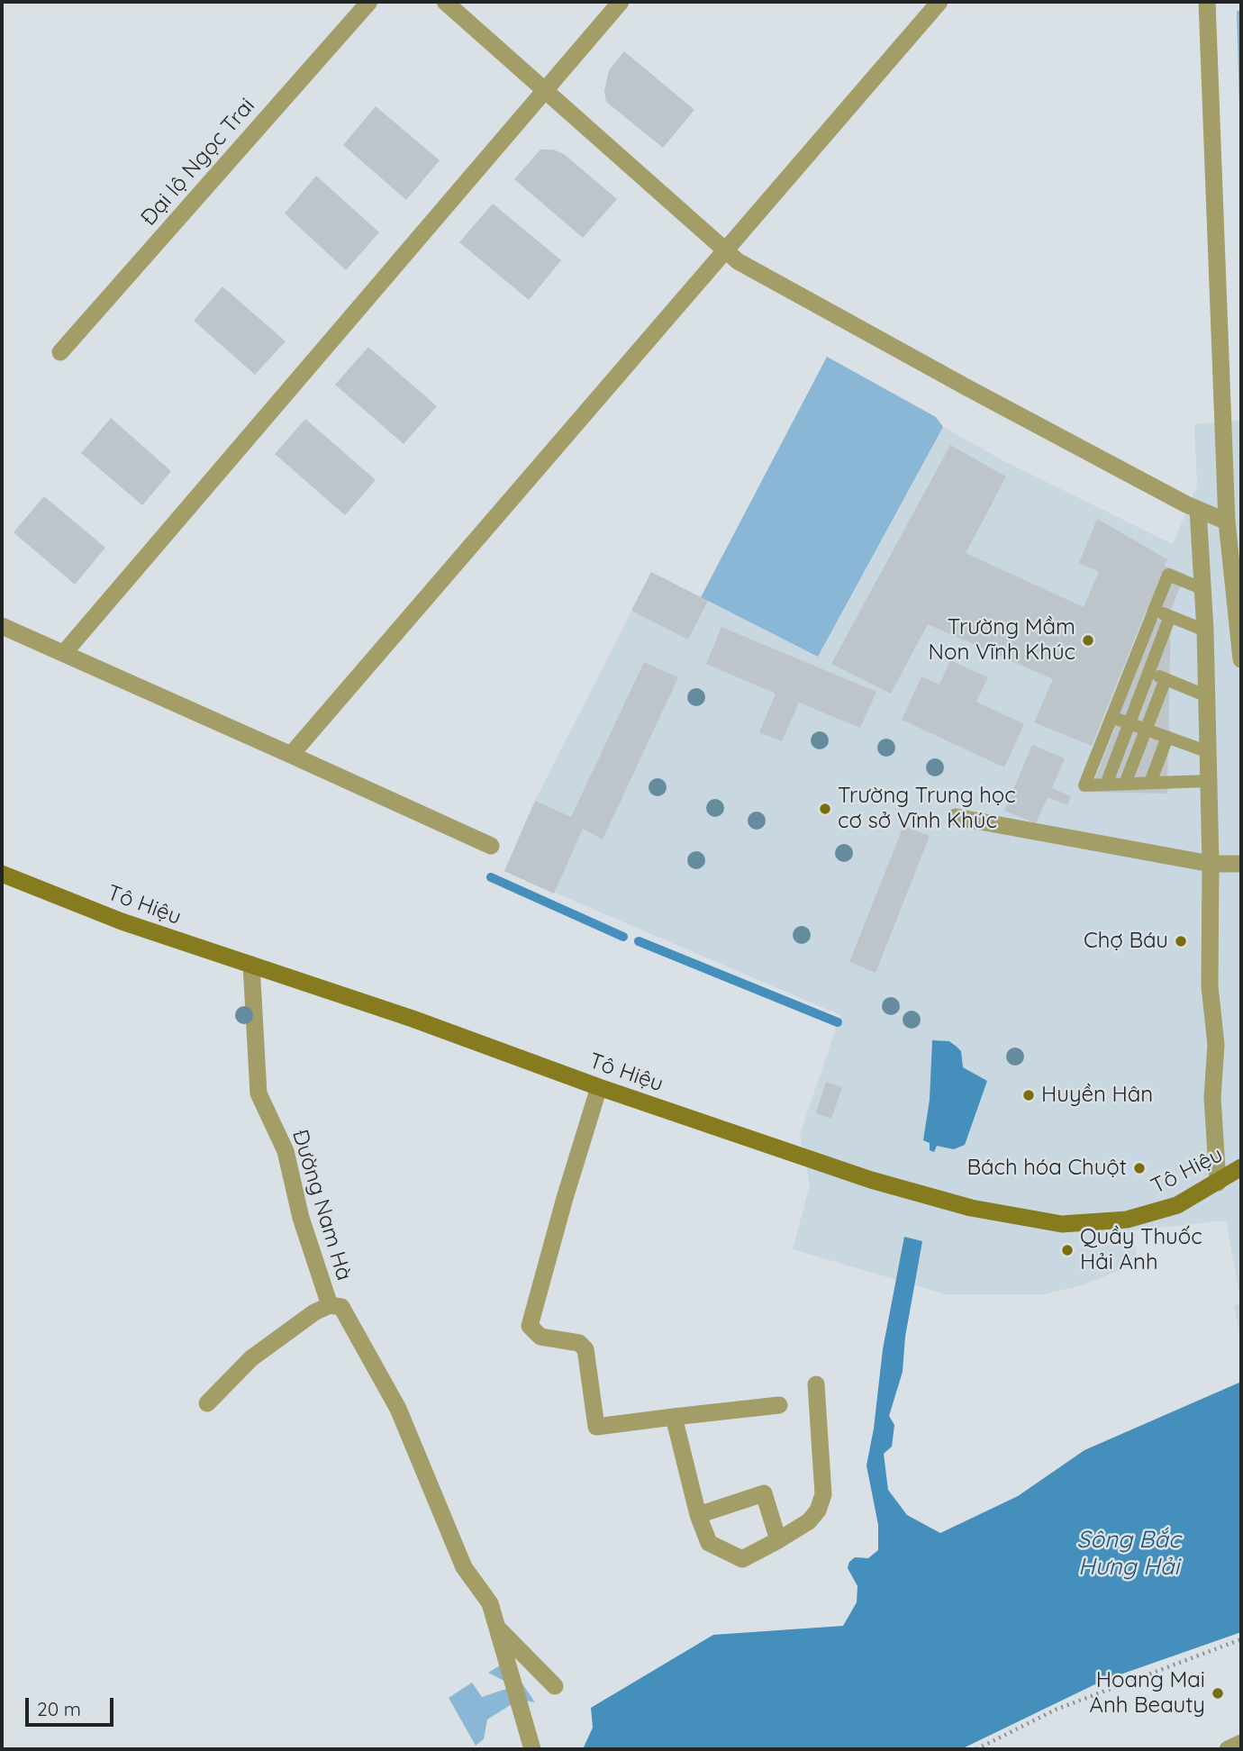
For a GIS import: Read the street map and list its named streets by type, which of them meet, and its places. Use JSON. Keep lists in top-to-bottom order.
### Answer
{
  "streets": {
    "main road": ["Tô Hiệu"],
    "street": ["Đại lộ Ngọc Trai", "Đường Nam Hà"]
  },
  "crossings": [
    ["Tô Hiệu", "Đường Nam Hà"]
  ],
  "water": ["Sông Bắc Hưng Hải"],
  "places": [
    "Trường Mầm Non Vĩnh Khúc",
    "Trường Trung học cơ sở Vĩnh Khúc",
    "Chợ Báu",
    "Huyền Hân",
    "Bách hóa Chuột",
    "Quầy Thuốc Hải Anh",
    "Hoang Mai Anh Beauty"
  ],
  "scale_bar": "20 m"
}
